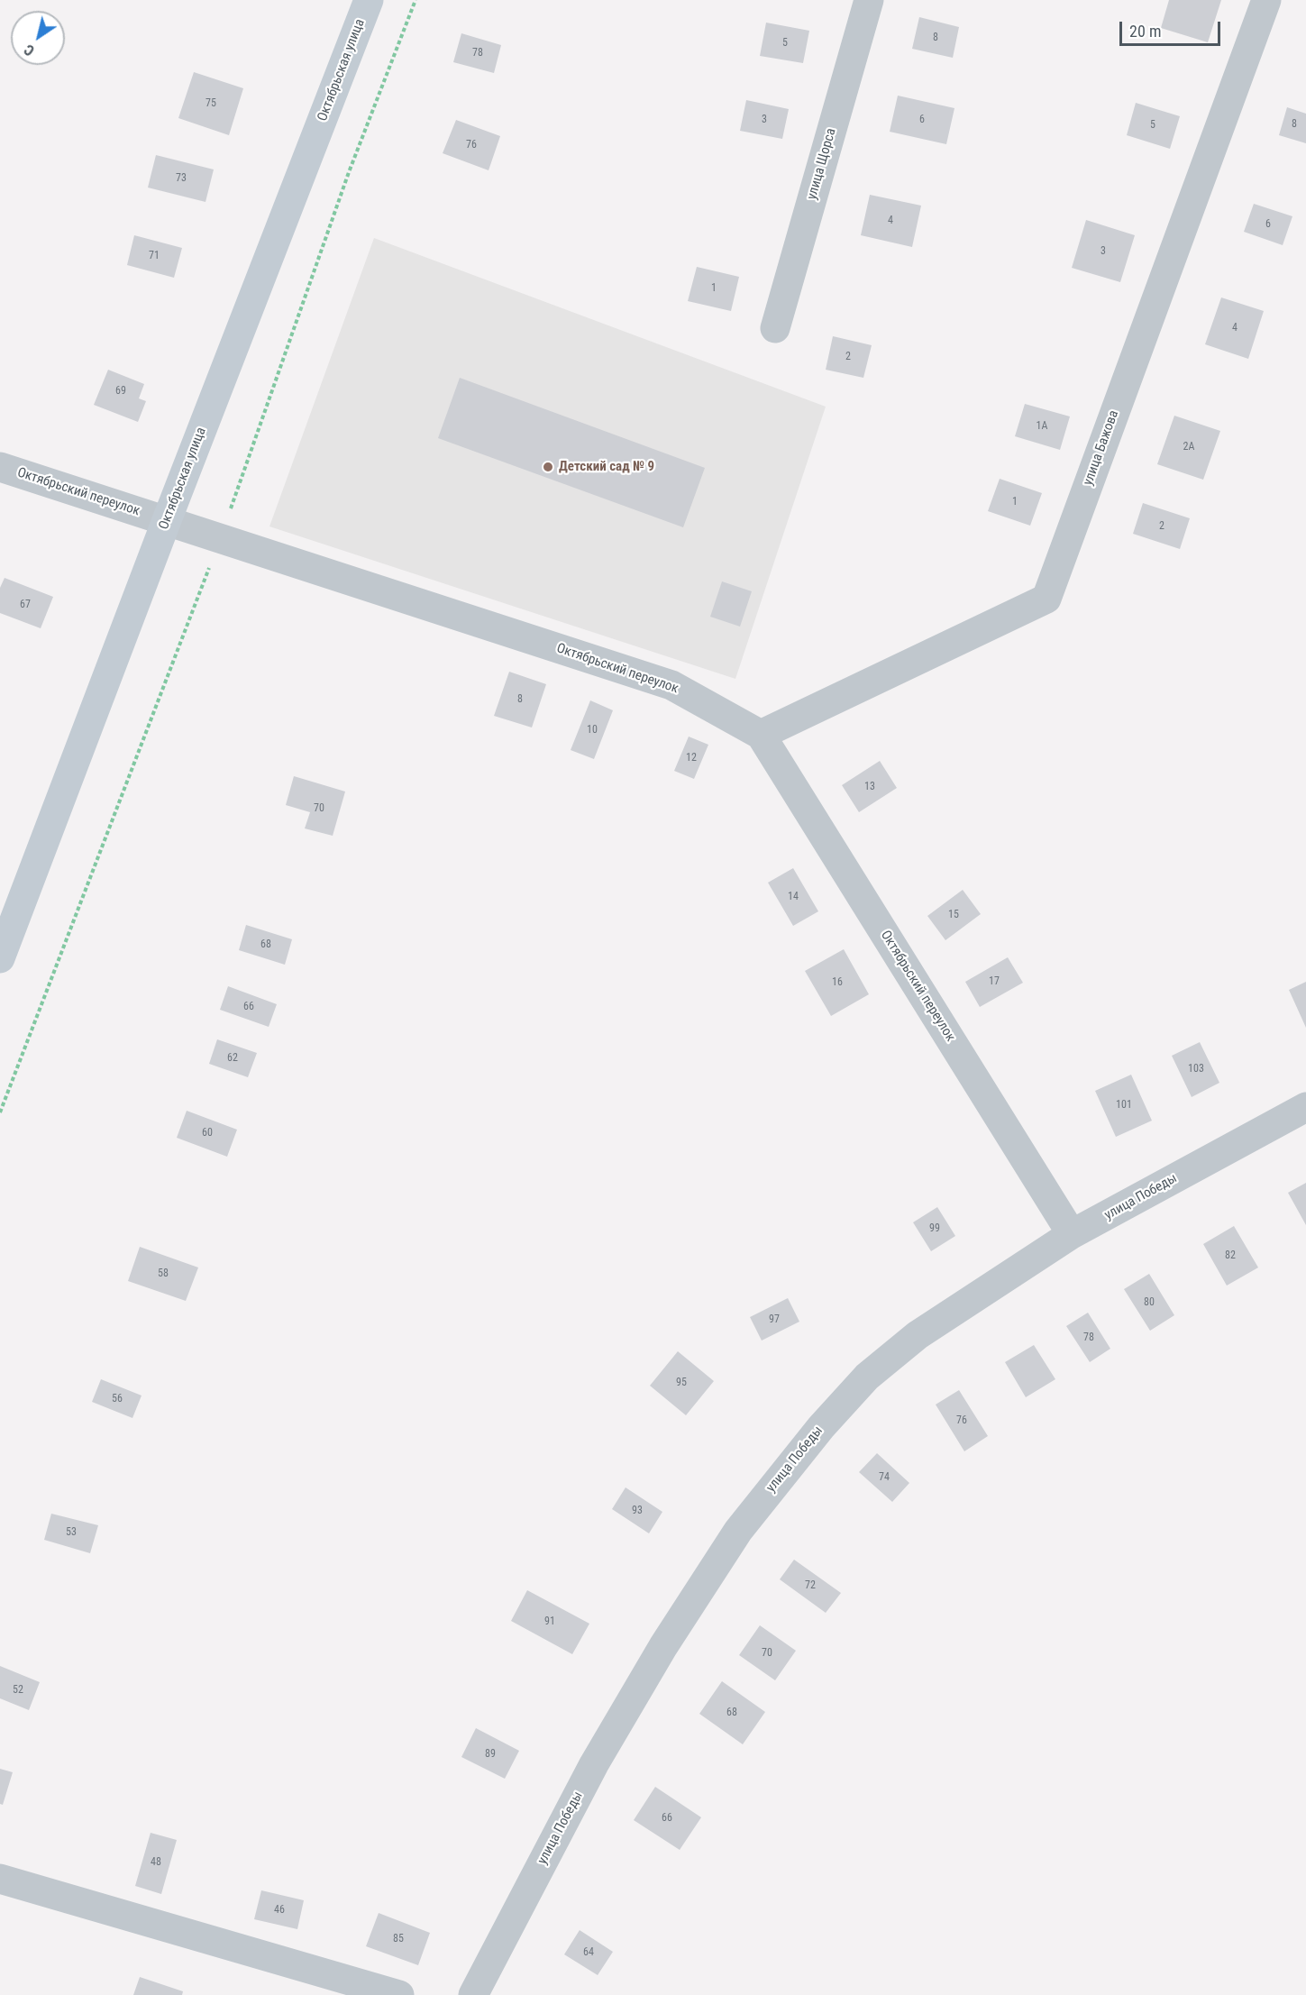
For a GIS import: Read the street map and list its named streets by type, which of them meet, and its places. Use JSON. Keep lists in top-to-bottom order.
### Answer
{
  "streets": {
    "main road": ["Октябрьская улица"],
    "street": [
      "улица Щорса",
      "улица Бажова",
      "Октябрьский переулок",
      "улица Победы"
    ]
  },
  "crossings": [
    ["Октябрьская улица", "Октябрьский переулок"],
    ["улица Бажова", "Октябрьский переулок"],
    ["Октябрьский переулок", "улица Победы"]
  ],
  "places": ["Детский сад № 9"],
  "house_numbers": [
    "8",
    "5",
    "78",
    "75",
    "3",
    "6",
    "8",
    "5",
    "76",
    "73",
    "4",
    "6",
    "3",
    "71",
    "1",
    "4",
    "2",
    "69",
    "1А",
    "2А",
    "1",
    "2",
    "67",
    "8",
    "10",
    "12",
    "13",
    "70",
    "14",
    "15",
    "68",
    "17",
    "16",
    "66",
    "62",
    "103",
    "101",
    "60",
    "99",
    "82",
    "58",
    "80",
    "97",
    "78",
    "95",
    "56",
    "76",
    "74",
    "93",
    "53",
    "72",
    "91",
    "70",
    "52",
    "68",
    "89",
    "66",
    "48",
    "46",
    "85",
    "64"
  ],
  "scale_bar": "20 m",
  "north": "bottom left"
}
